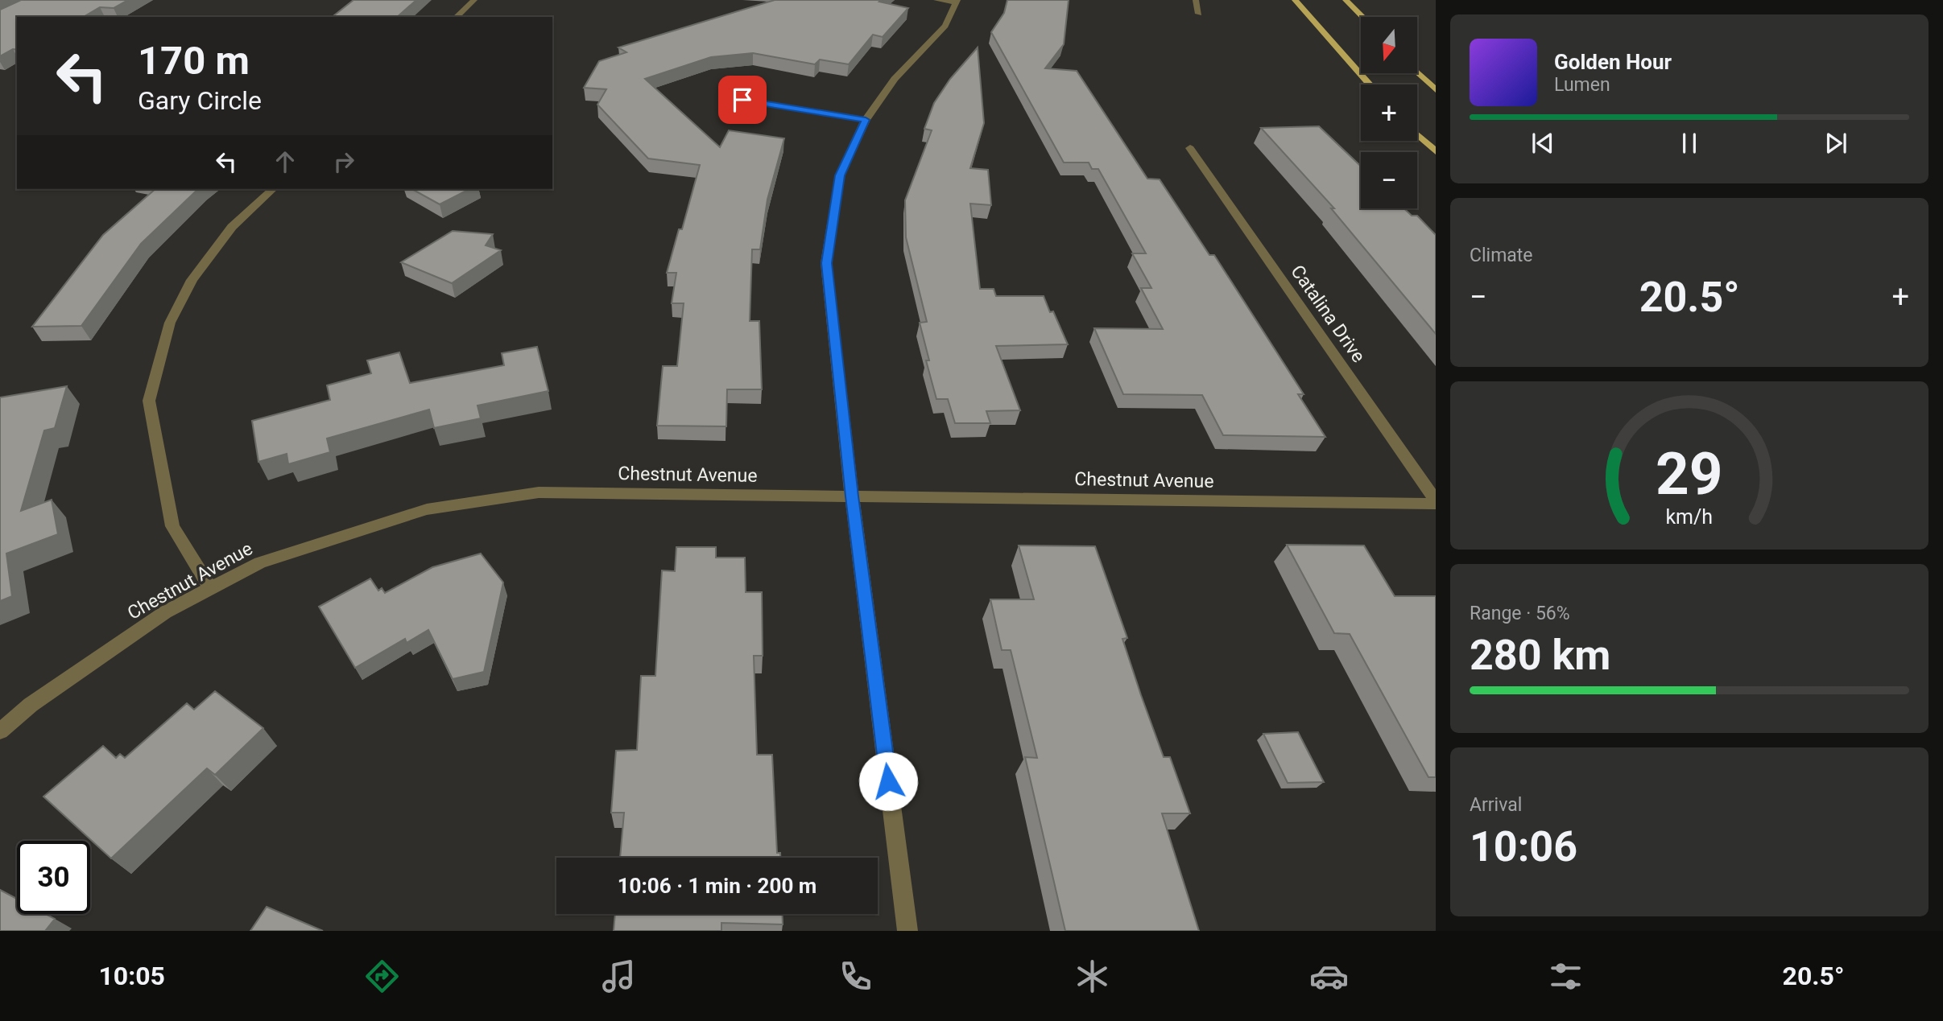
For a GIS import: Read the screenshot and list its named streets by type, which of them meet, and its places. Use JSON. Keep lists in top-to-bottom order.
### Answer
{
  "streets": {
    "street": ["Catalina Drive", "Chestnut Avenue"]
  },
  "crossings": [
    ["Catalina Drive", "Chestnut Avenue"]
  ],
  "north": "bottom",
  "page": {
    "map_buttons": ["+", "−"],
    "turn": ["170 m", "Gary Circle"],
    "song": ["Golden Hour", "Lumen"],
    "tile": [
      "Climate",
      ["Range · 56%", "280 km"],
      ["Arrival", "10:06"]
    ],
    "heat": ["−", "20.5°", "+"],
    "limit": "30",
    "trip": "10:06 · 1 min · 200 m",
    "tabs": ["10:05", "20.5°"],
    "gauge": ["29", "km/h"]
  }
}
